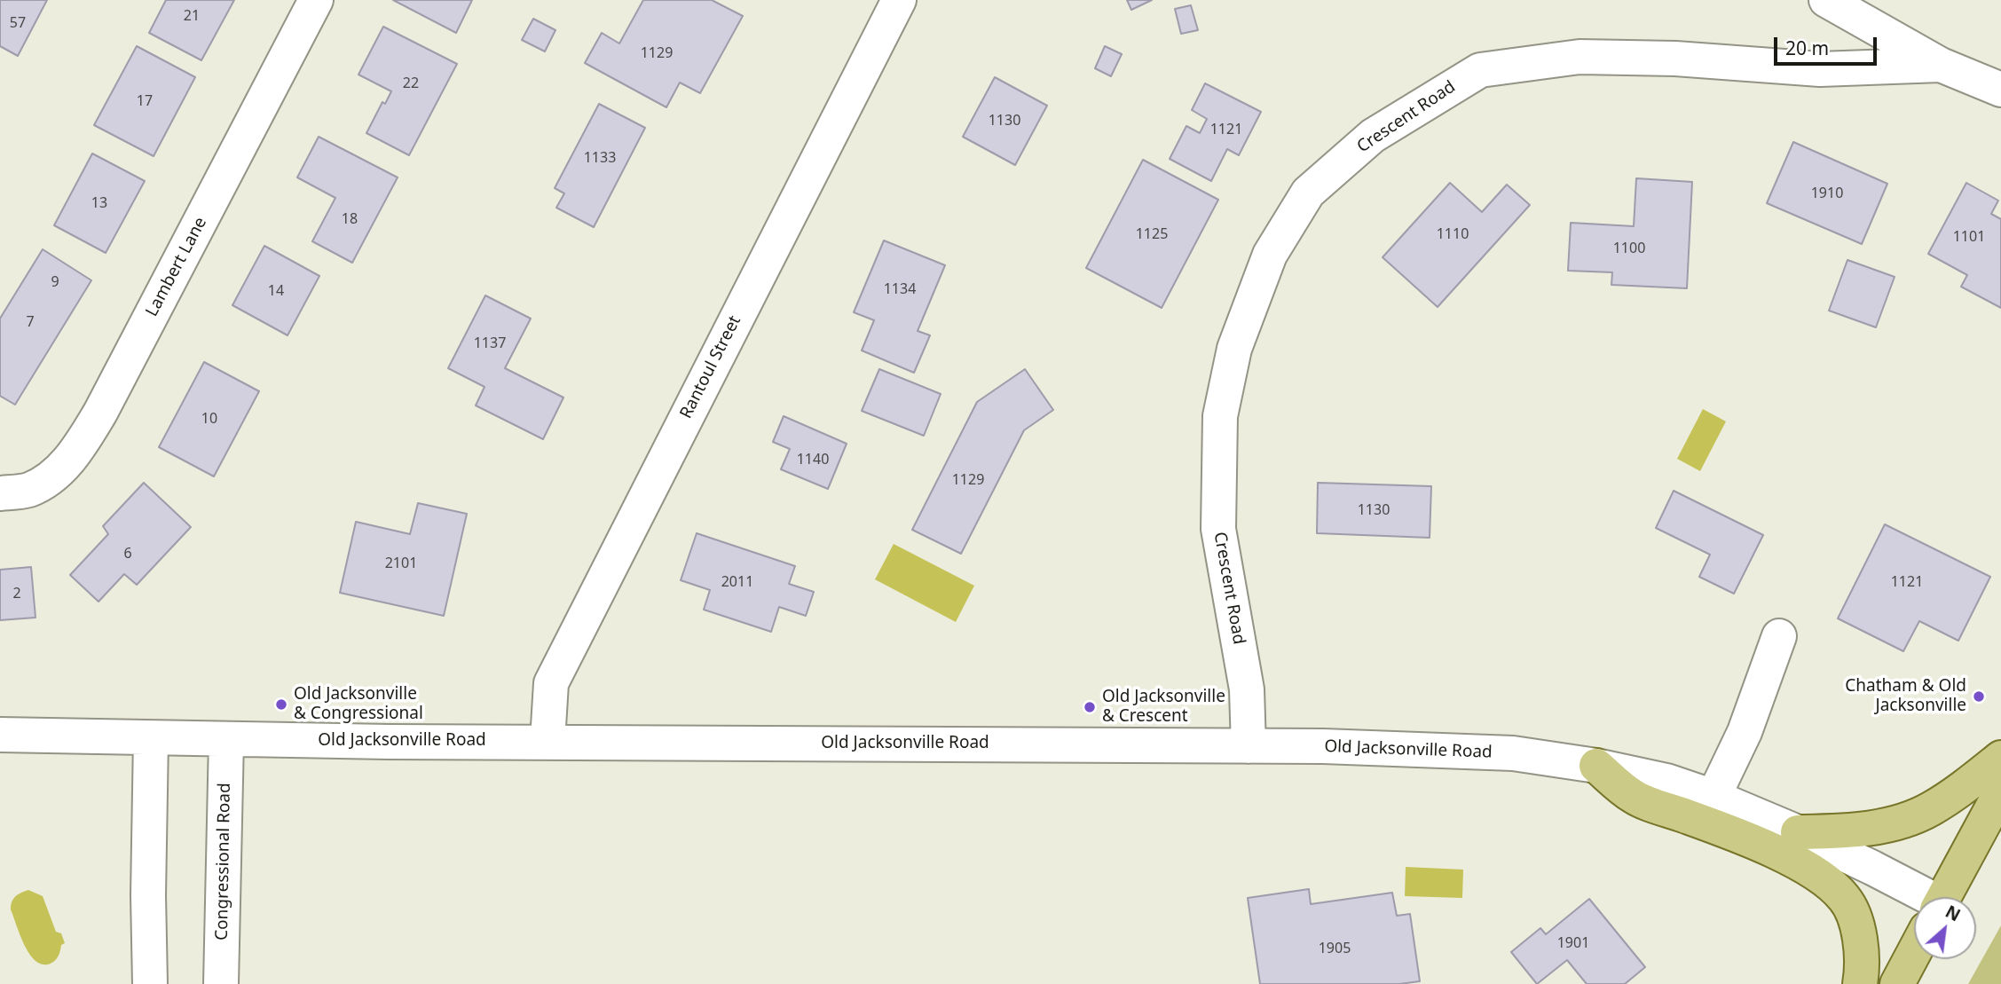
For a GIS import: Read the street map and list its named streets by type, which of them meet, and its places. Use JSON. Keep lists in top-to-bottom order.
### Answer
{
  "streets": {
    "street": [
      "Crescent Road",
      "Lambert Lane",
      "Rantoul Street",
      "Old Jacksonville Road",
      "Congressional Road"
    ]
  },
  "crossings": [
    ["Crescent Road", "Old Jacksonville Road"],
    ["Rantoul Street", "Old Jacksonville Road"],
    ["Old Jacksonville Road", "Congressional Road"]
  ],
  "places": ["Chatham & Old Jacksonville", "Old Jacksonville & Congressional", "Old Jacksonville & Crescent"],
  "house_numbers": [
    "21",
    "57",
    "1129",
    "22",
    "17",
    "1130",
    "1121",
    "1133",
    "1910",
    "13",
    "18",
    "1125",
    "1110",
    "1101",
    "1100",
    "9",
    "1134",
    "14",
    "7",
    "1137",
    "10",
    "1140",
    "1129",
    "1130",
    "6",
    "2101",
    "2011",
    "1121",
    "2",
    "1901",
    "1905"
  ],
  "scale_bar": "20 m",
  "north": "top right"
}
